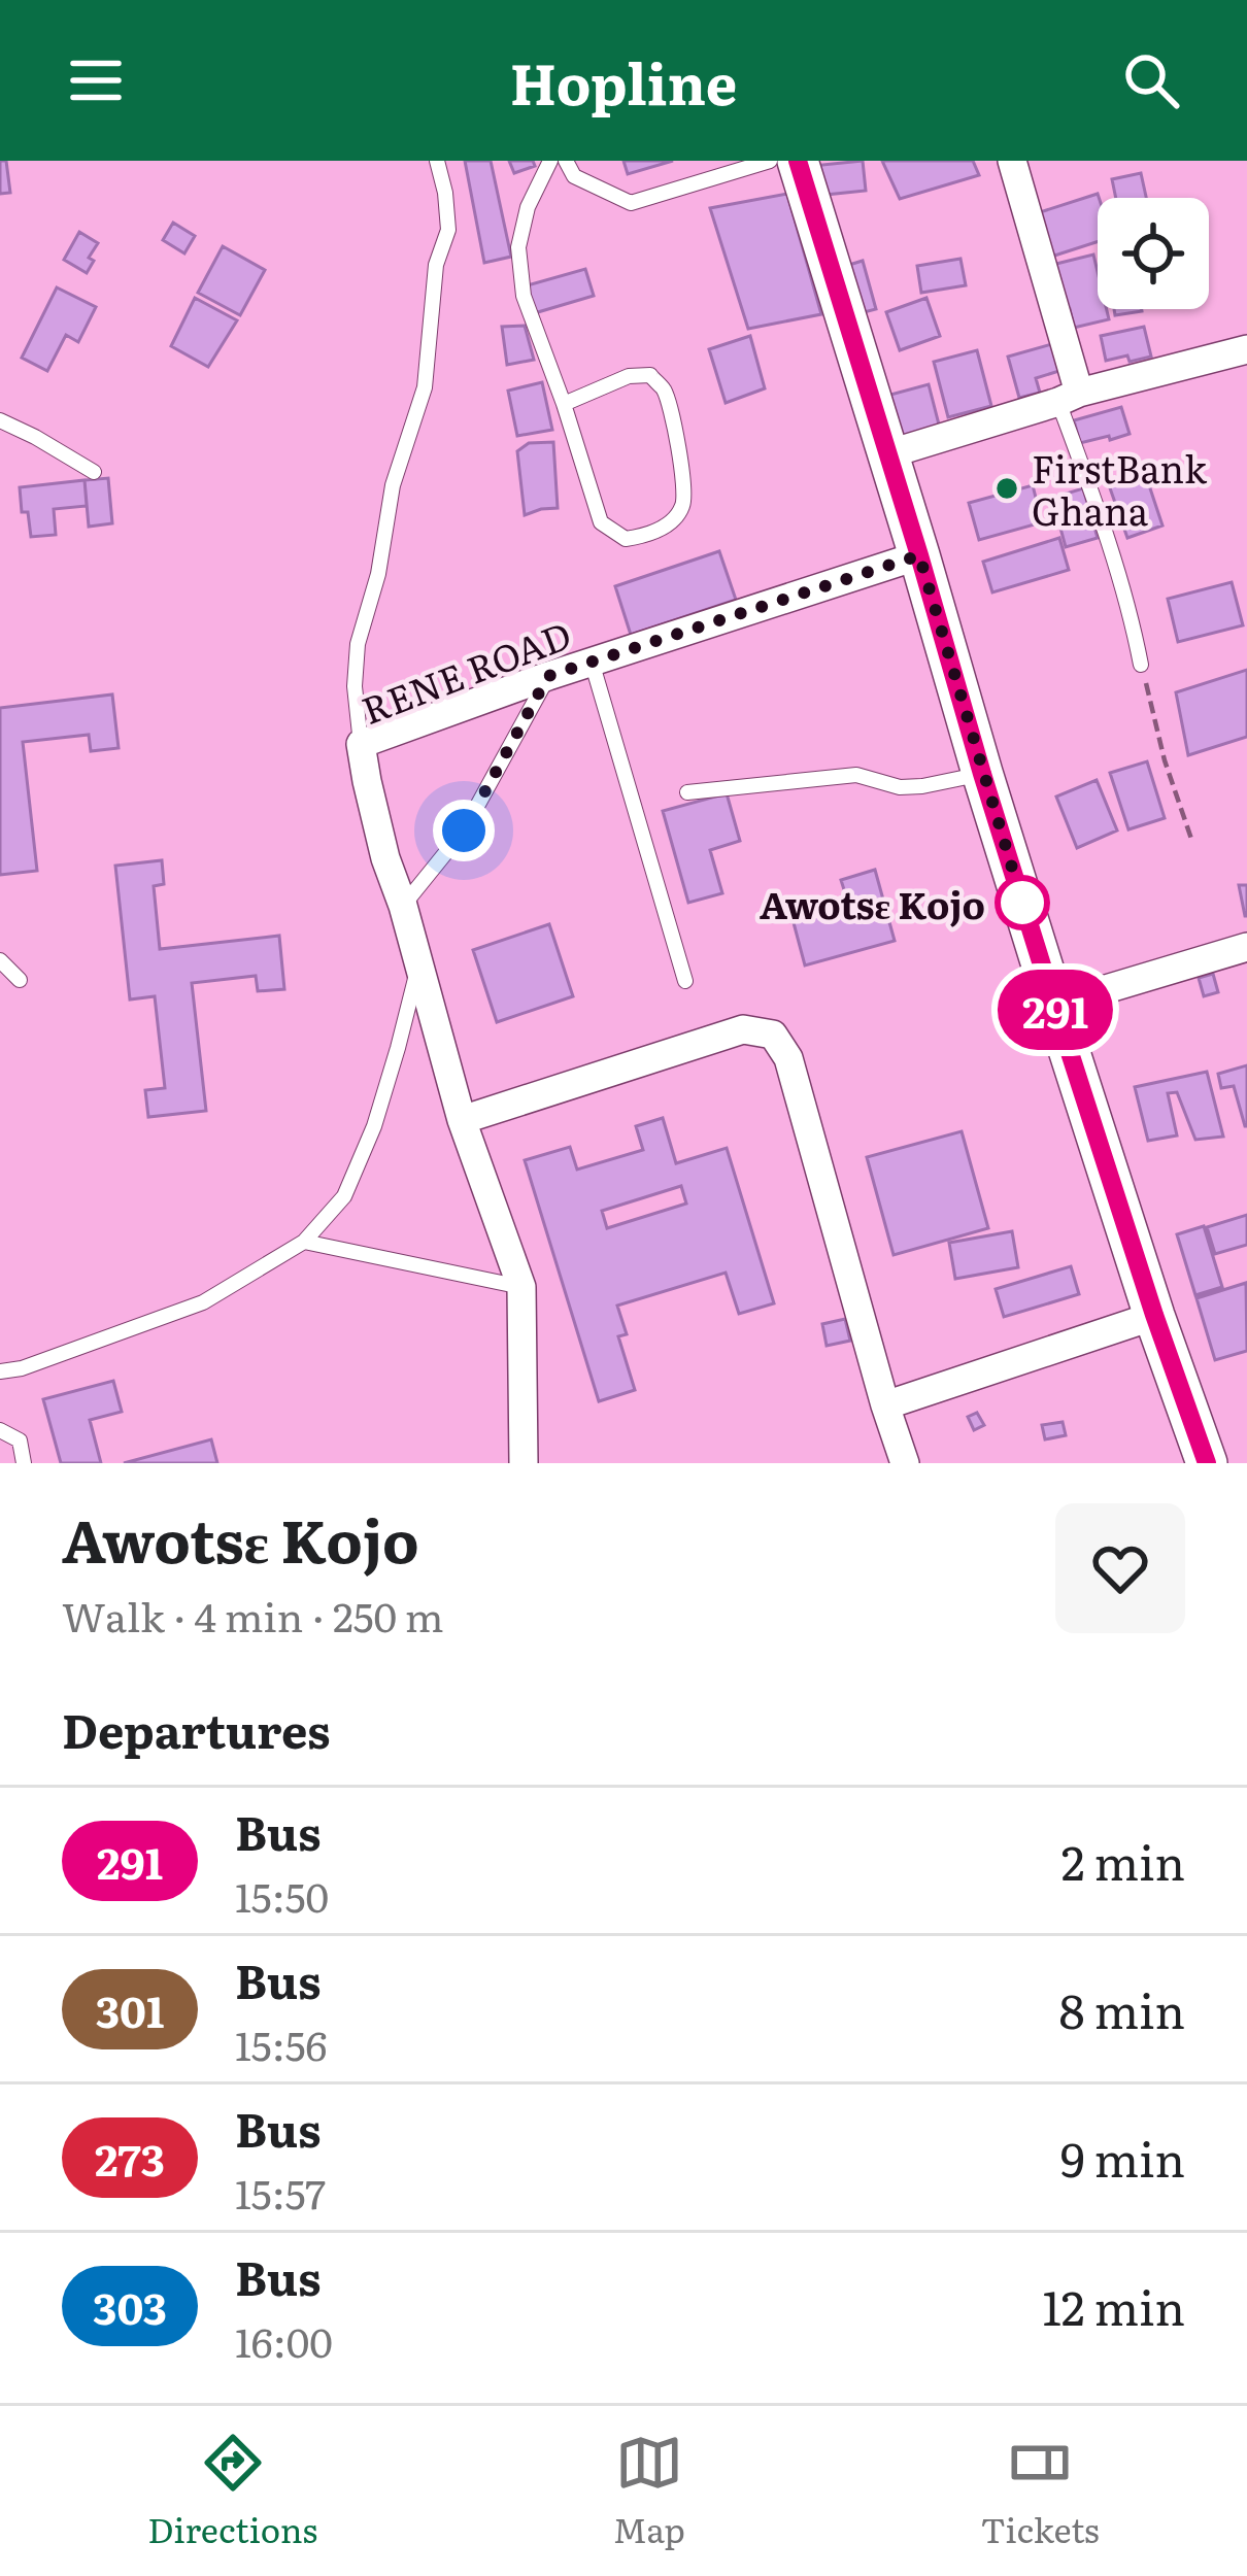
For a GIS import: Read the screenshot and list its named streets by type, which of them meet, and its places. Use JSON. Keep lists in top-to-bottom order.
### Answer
{
  "streets": {
    "street": ["RENE ROAD"]
  },
  "places": ["FirstBank Ghana", "Awotsɛ Kojo"],
  "lines": ["bus line 291"],
  "page": {
    "header": "Hopline",
    "on_map": "291",
    "heading": [
      ["Awotsɛ Kojo", "Walk · 4 min · 250 m"],
      "Departures"
    ],
    "list": [
      {
        "mark": "291",
        "name": "Bus",
        "note": "15:50",
        "value": "2 min"
      },
      {
        "mark": "301",
        "name": "Bus",
        "note": "15:56",
        "value": "8 min"
      },
      {
        "mark": "273",
        "name": "Bus",
        "note": "15:57",
        "value": "9 min"
      },
      {
        "mark": "303",
        "name": "Bus",
        "note": "16:00",
        "value": "12 min"
      }
    ],
    "tabs": ["Directions", "Map", "Tickets"]
  }
}
